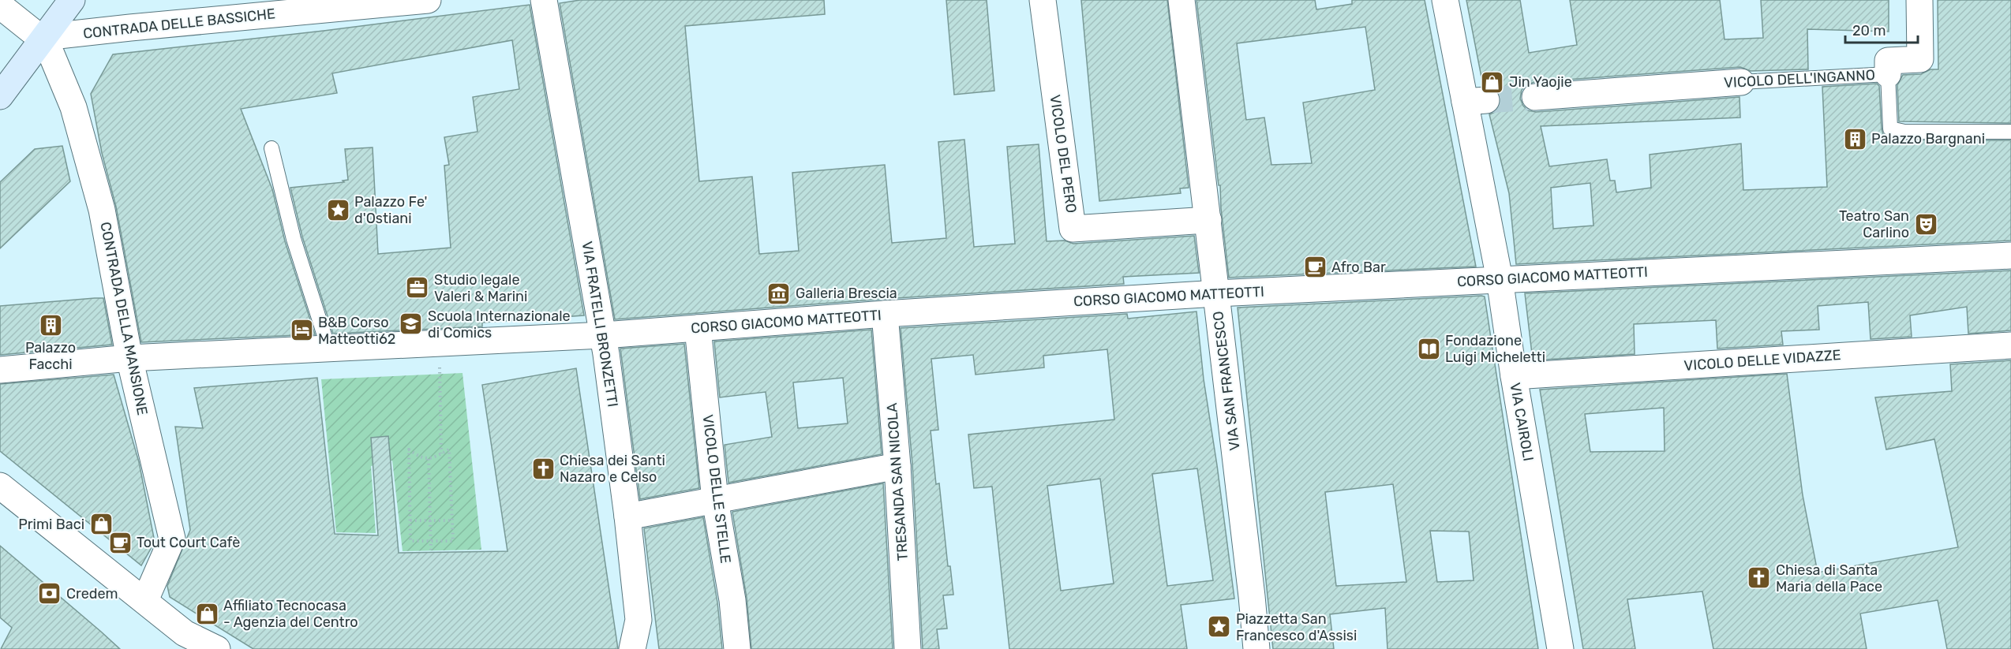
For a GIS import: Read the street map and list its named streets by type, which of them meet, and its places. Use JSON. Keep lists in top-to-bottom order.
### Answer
{
  "streets": {
    "street": [
      "CONTRADA DELLE BASSICHE",
      "VICOLO DELL'INGANNO",
      "VICOLO DEL PERO",
      "CORSO GIACOMO MATTEOTTI",
      "CONTRADA DELLA MANSIONE",
      "VIA FRATELLI BRONZETTI",
      "VICOLO DELLE VIDAZZE",
      "VIA SAN FRANCESCO",
      "VIA CAIROLI",
      "TRESANDA SAN NICOLA",
      "VICOLO DELLE STELLE"
    ]
  },
  "crossings": [
    ["CONTRADA DELLE BASSICHE", "CONTRADA DELLA MANSIONE"],
    ["VICOLO DEL PERO", "VIA SAN FRANCESCO"],
    ["CORSO GIACOMO MATTEOTTI", "CONTRADA DELLA MANSIONE"],
    ["CORSO GIACOMO MATTEOTTI", "VIA FRATELLI BRONZETTI"],
    ["CORSO GIACOMO MATTEOTTI", "VIA SAN FRANCESCO"],
    ["CORSO GIACOMO MATTEOTTI", "VIA CAIROLI"],
    ["CORSO GIACOMO MATTEOTTI", "TRESANDA SAN NICOLA"],
    ["CORSO GIACOMO MATTEOTTI", "VICOLO DELLE STELLE"],
    ["VICOLO DELLE VIDAZZE", "VIA CAIROLI"]
  ],
  "places": {
    "shop": ["Jin Yaojie", "Primi Baci", "Affiliato Tecnocasa - Agenzia del Centro"],
    "building": ["Palazzo Bargnani", "Palazzo Facchi"],
    "place": ["Palazzo Fe' d'Ostiani", "Piazzetta San Francesco d'Assisi"],
    "theatre": ["Teatro San Carlino"],
    "cafe": ["Afro Bar", "Tout Court Cafè"],
    "office": ["Studio legale Valeri & Marini"],
    "museum": ["Galleria Brescia"],
    "school or university": ["Scuola Internazionale di Comics"],
    "hotel": ["B&B Corso Matteotti62"],
    "library": ["Fondazione Luigi Micheletti"],
    "church": ["Chiesa dei Santi Nazaro e Celso", "Chiesa di Santa Maria della Pace"],
    "bank": ["Credem"]
  },
  "scale_bar": "20 m"
}
